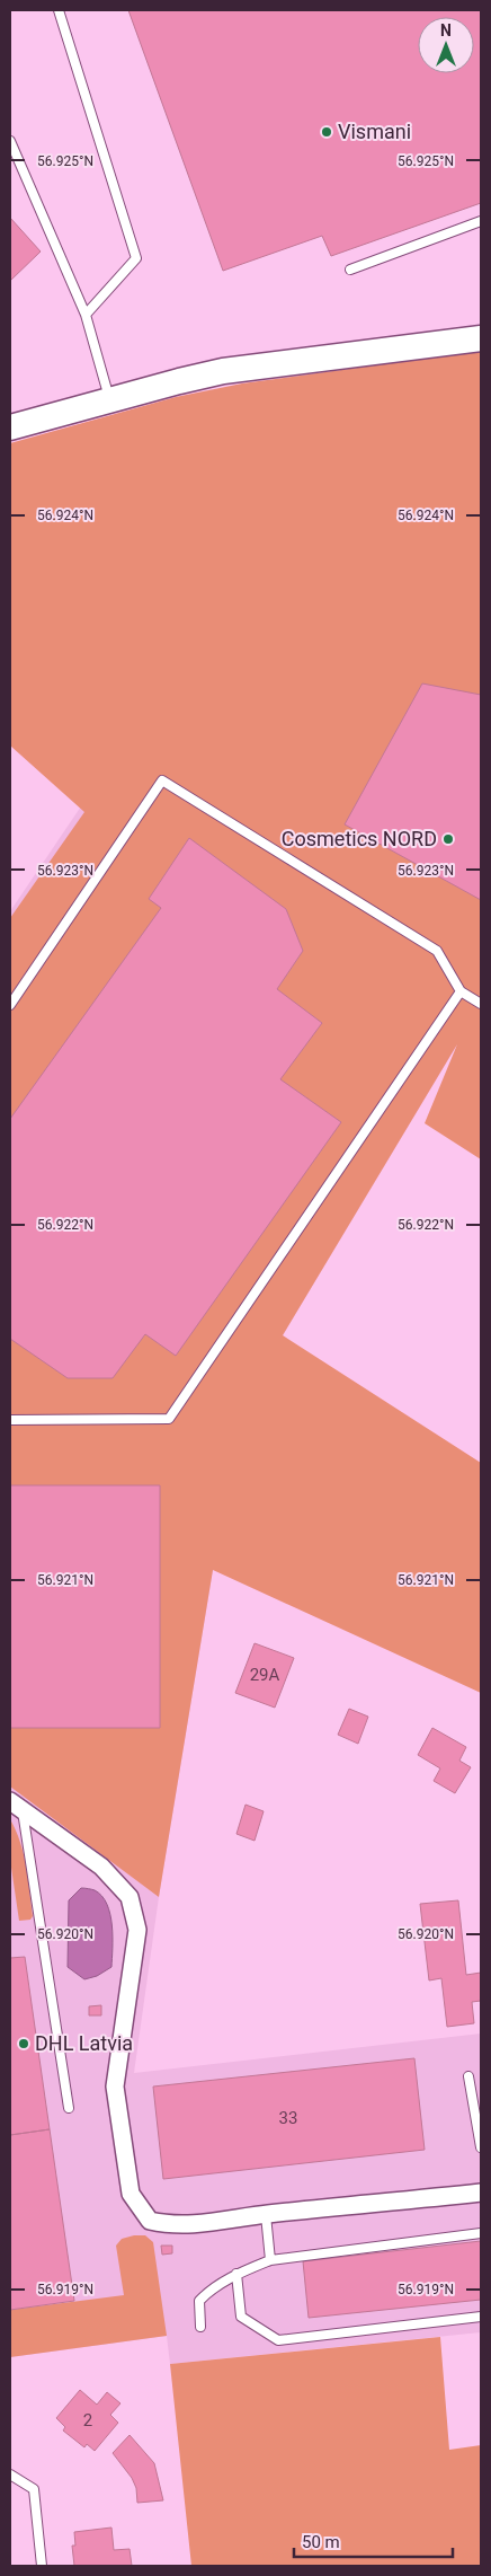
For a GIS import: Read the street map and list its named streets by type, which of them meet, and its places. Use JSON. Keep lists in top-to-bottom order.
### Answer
{
  "places": ["Vismani", "Cosmetics NORD", "DHL Latvia"],
  "house_numbers": ["29A", "33", "2"],
  "scale_bar": "50 m",
  "north": "top",
  "coordinates": [
    "56.925°N",
    "56.924°N",
    "56.923°N",
    "56.922°N",
    "56.921°N",
    "56.920°N",
    "56.919°N"
  ]
}
